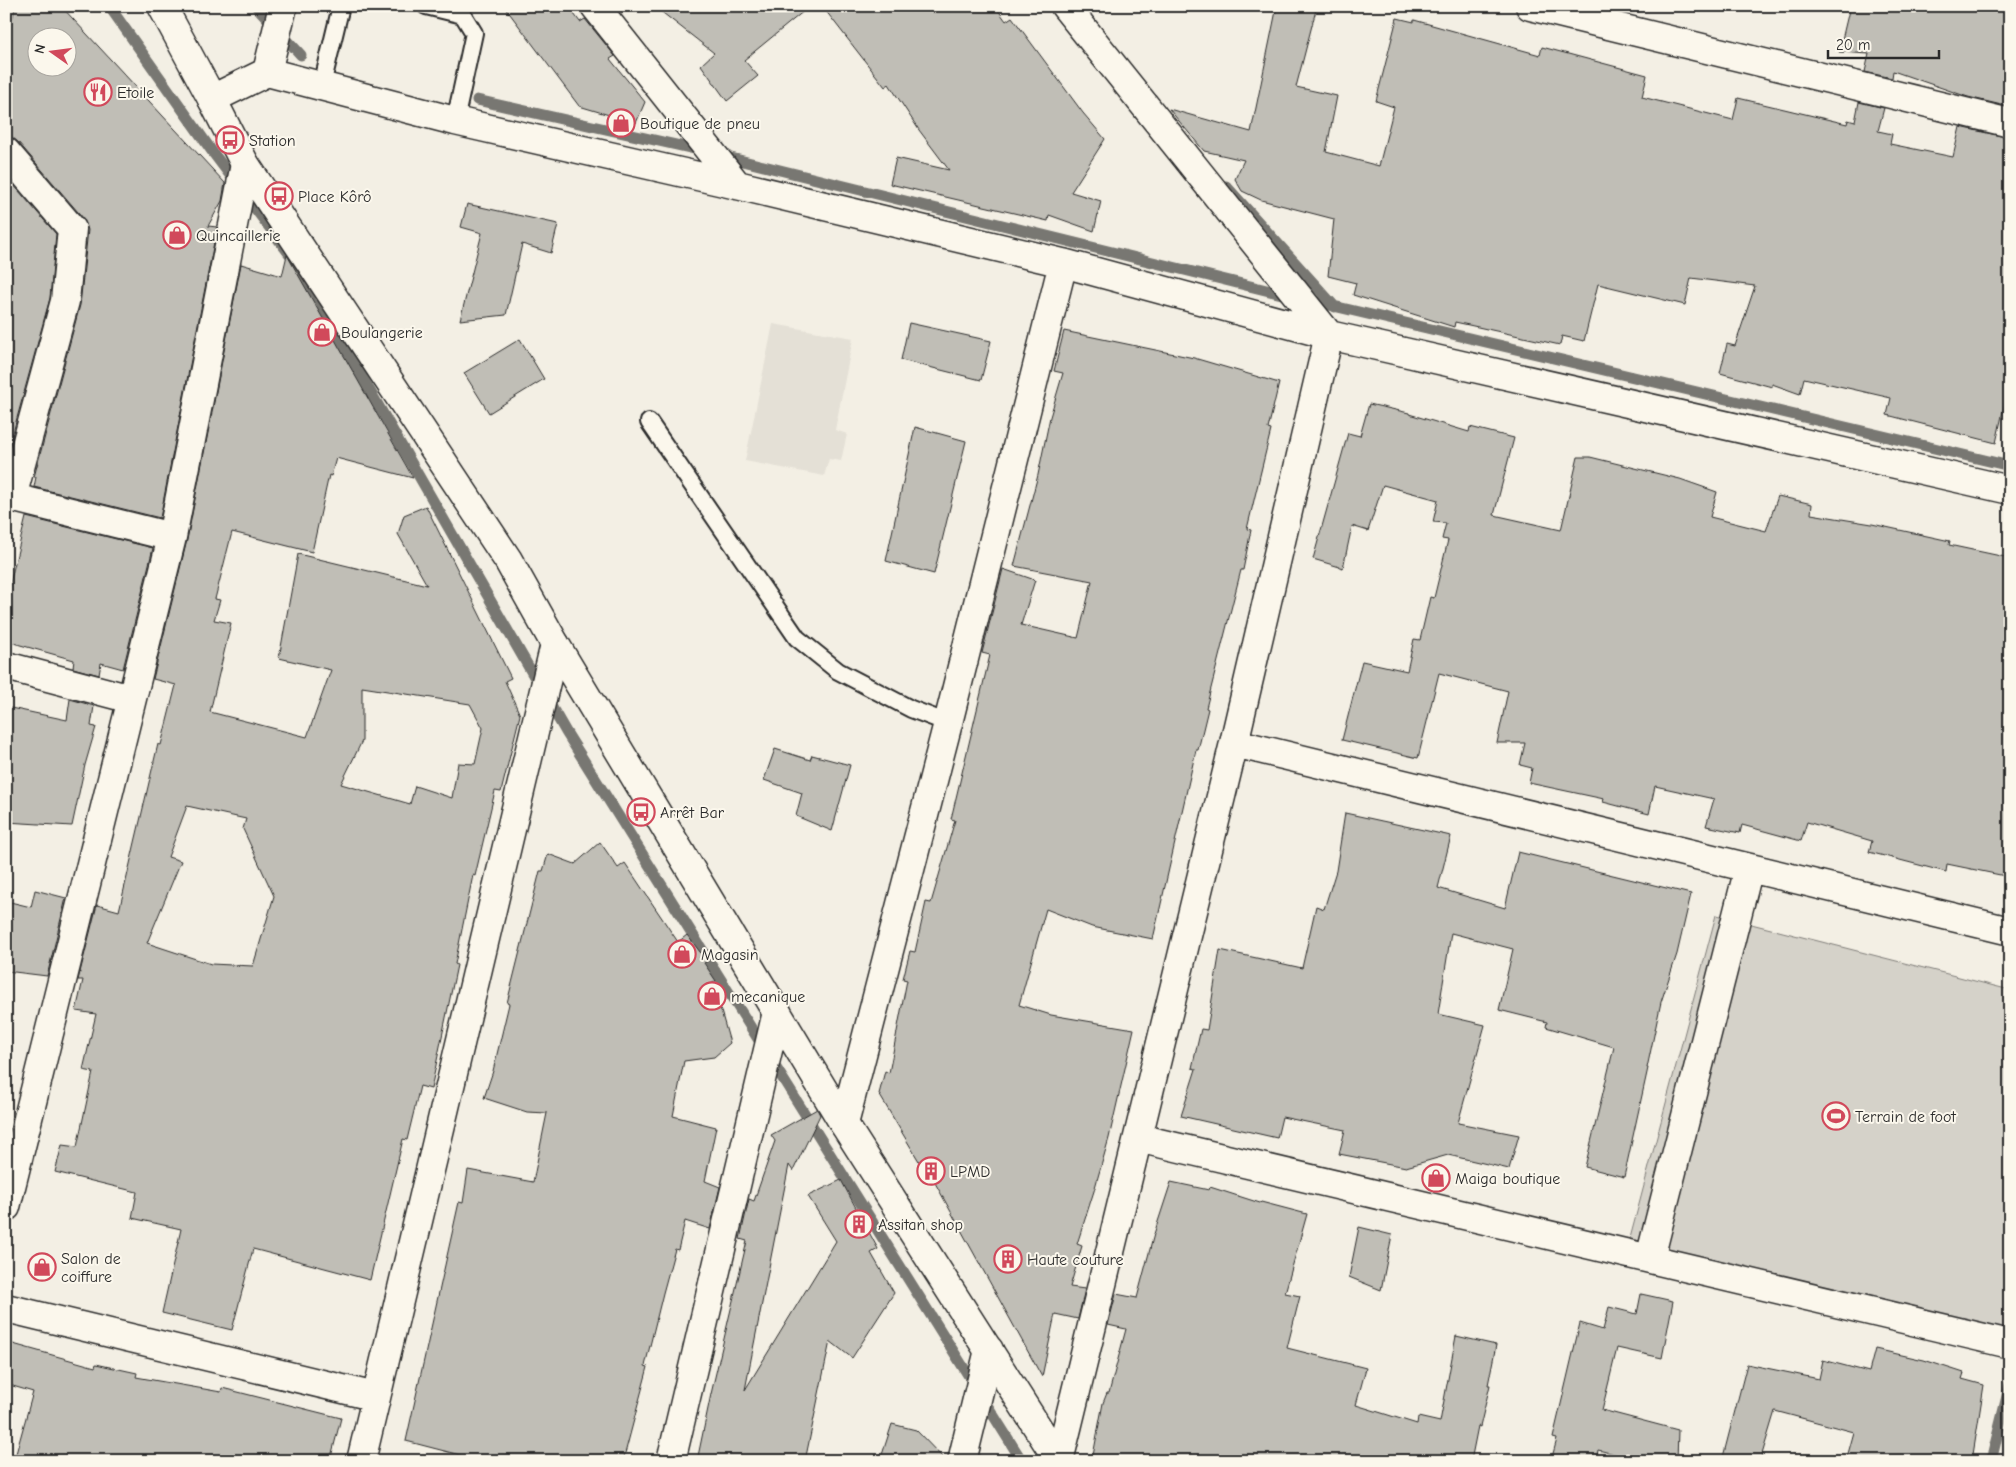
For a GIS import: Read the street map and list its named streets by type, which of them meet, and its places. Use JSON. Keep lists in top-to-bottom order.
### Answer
{
  "places": {
    "restaurant": ["Etoile"],
    "shop": [
      "Boutique de pneu",
      "Quincaillerie",
      "Boulangerie",
      "Magasin",
      "mecanique",
      "Maiga boutique",
      "Salon de coiffure"
    ],
    "bus stop": ["Station", "Place Kôrô", "Arrêt Bar"],
    "sports": ["Terrain de foot"],
    "building": ["LPMD", "Assitan shop", "Haute couture"]
  },
  "scale_bar": "20 m",
  "north": "left"
}
